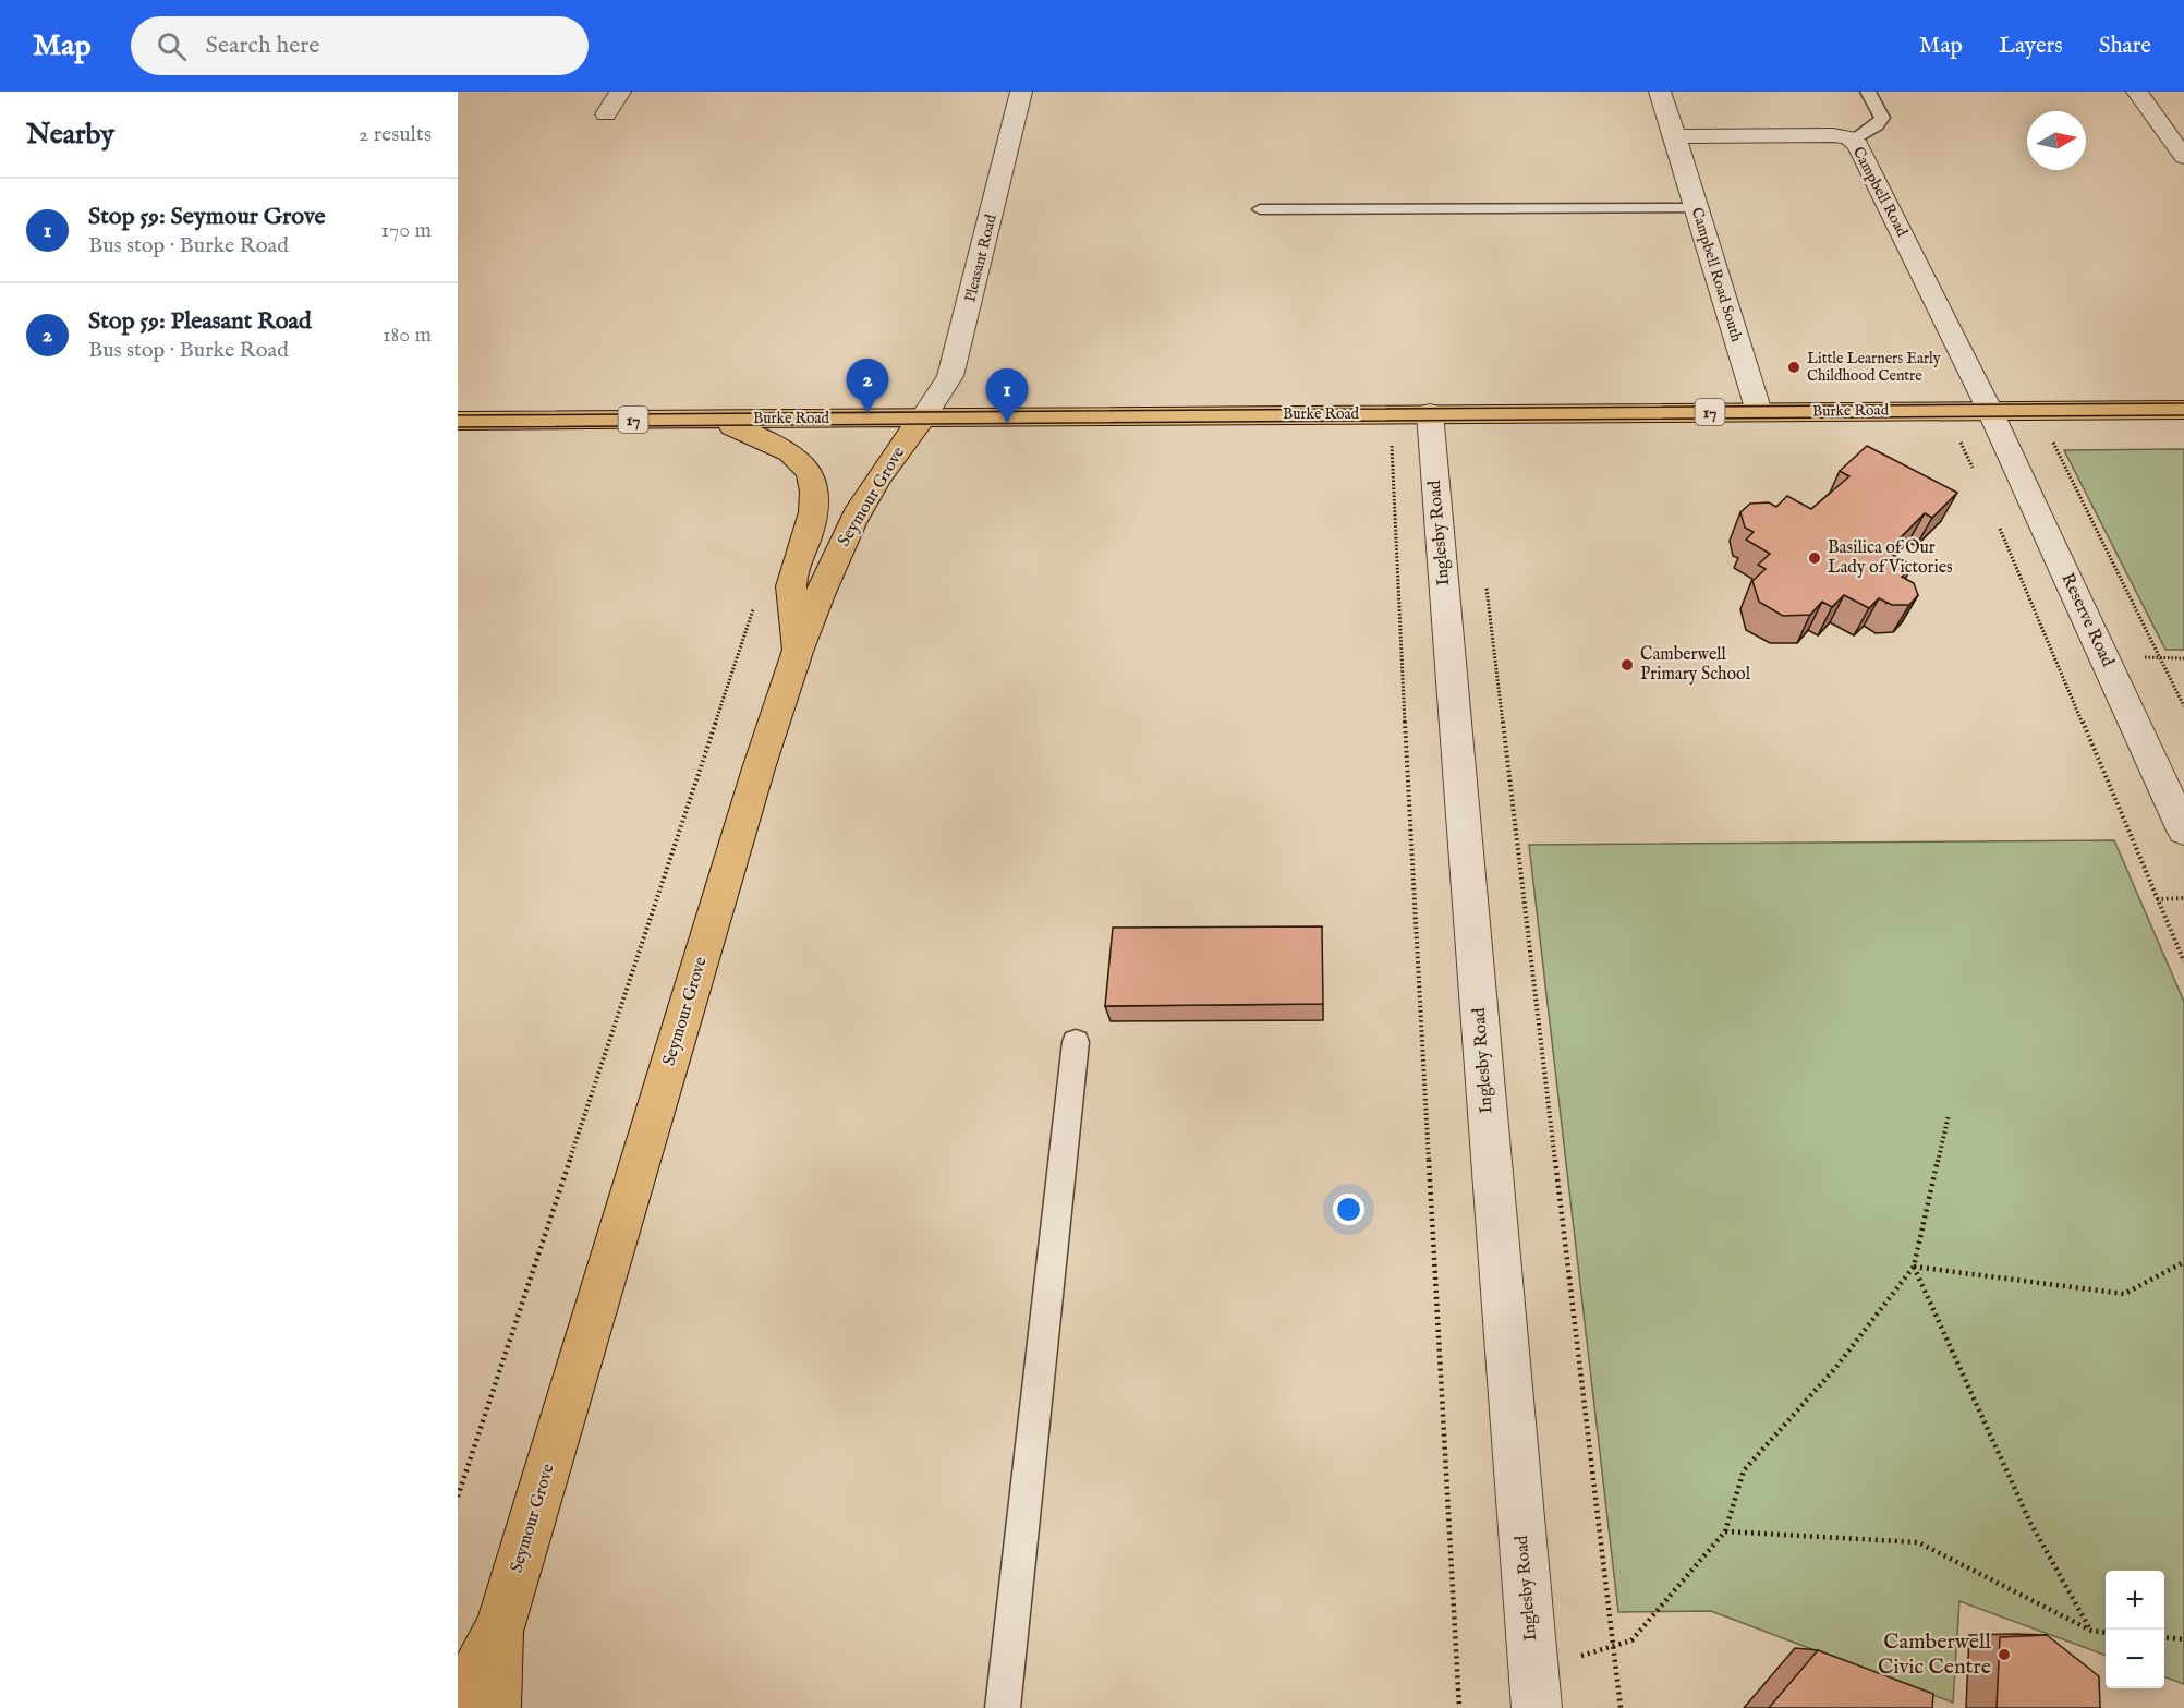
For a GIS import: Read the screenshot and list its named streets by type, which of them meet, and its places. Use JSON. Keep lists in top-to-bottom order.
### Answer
{
  "streets": {
    "main road": ["Burke Road", "17", "Seymour Grove"],
    "street": [
      "Campbell Road",
      "Pleasant Road",
      "Campbell Road South",
      "Inglesby Road",
      "Reserve Road"
    ]
  },
  "crossings": [
    ["Campbell Road", "Campbell Road South"],
    ["Campbell Road", "Burke Road"],
    ["Campbell Road", "Reserve Road"],
    ["Pleasant Road", "Burke Road"],
    ["Pleasant Road", "Seymour Grove"],
    ["Campbell Road South", "Burke Road"],
    ["Burke Road", "Seymour Grove"],
    ["Burke Road", "Inglesby Road"],
    ["Burke Road", "Reserve Road"]
  ],
  "places": [
    "Little Learners Early Childhood Centre",
    "Basilica of Our Lady of Victories",
    "Camberwell Primary School",
    "Camberwell Civic Centre"
  ],
  "north": "right",
  "page": {
    "header": "Map",
    "search": "Search here",
    "nav": ["Map", "Layers", "Share"],
    "heading": ["Nearby", "2 results"],
    "list": [
      {
        "mark": "1",
        "name": "Stop 59: Seymour Grove",
        "note": "Bus stop · Burke Road",
        "value": "170 m"
      },
      {
        "mark": "2",
        "name": "Stop 59: Pleasant Road",
        "note": "Bus stop · Burke Road",
        "value": "180 m"
      }
    ],
    "pins": ["2", "1"],
    "map_buttons": ["+", "−"]
  }
}
